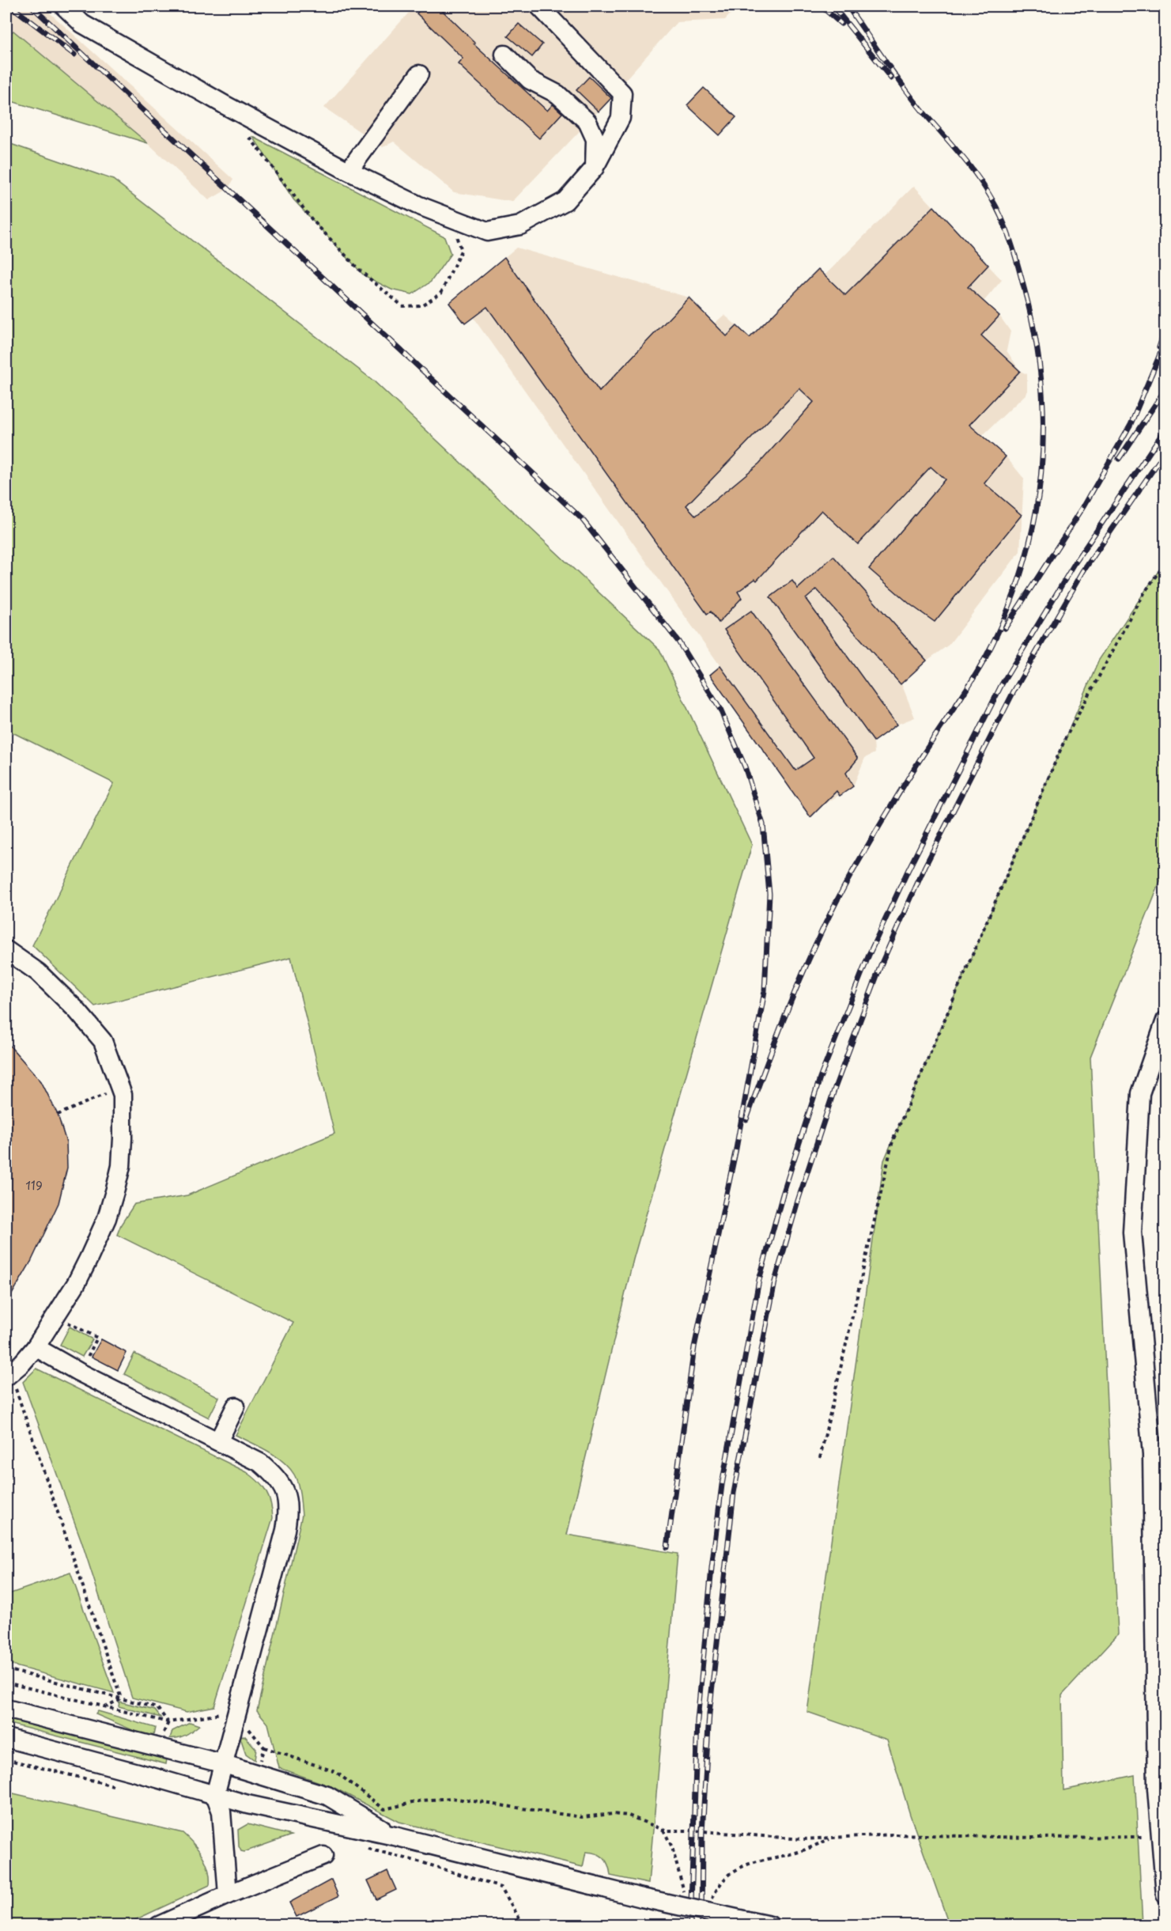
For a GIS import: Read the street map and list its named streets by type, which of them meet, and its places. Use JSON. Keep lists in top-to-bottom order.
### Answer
{
  "house_numbers": ["119"]
}
